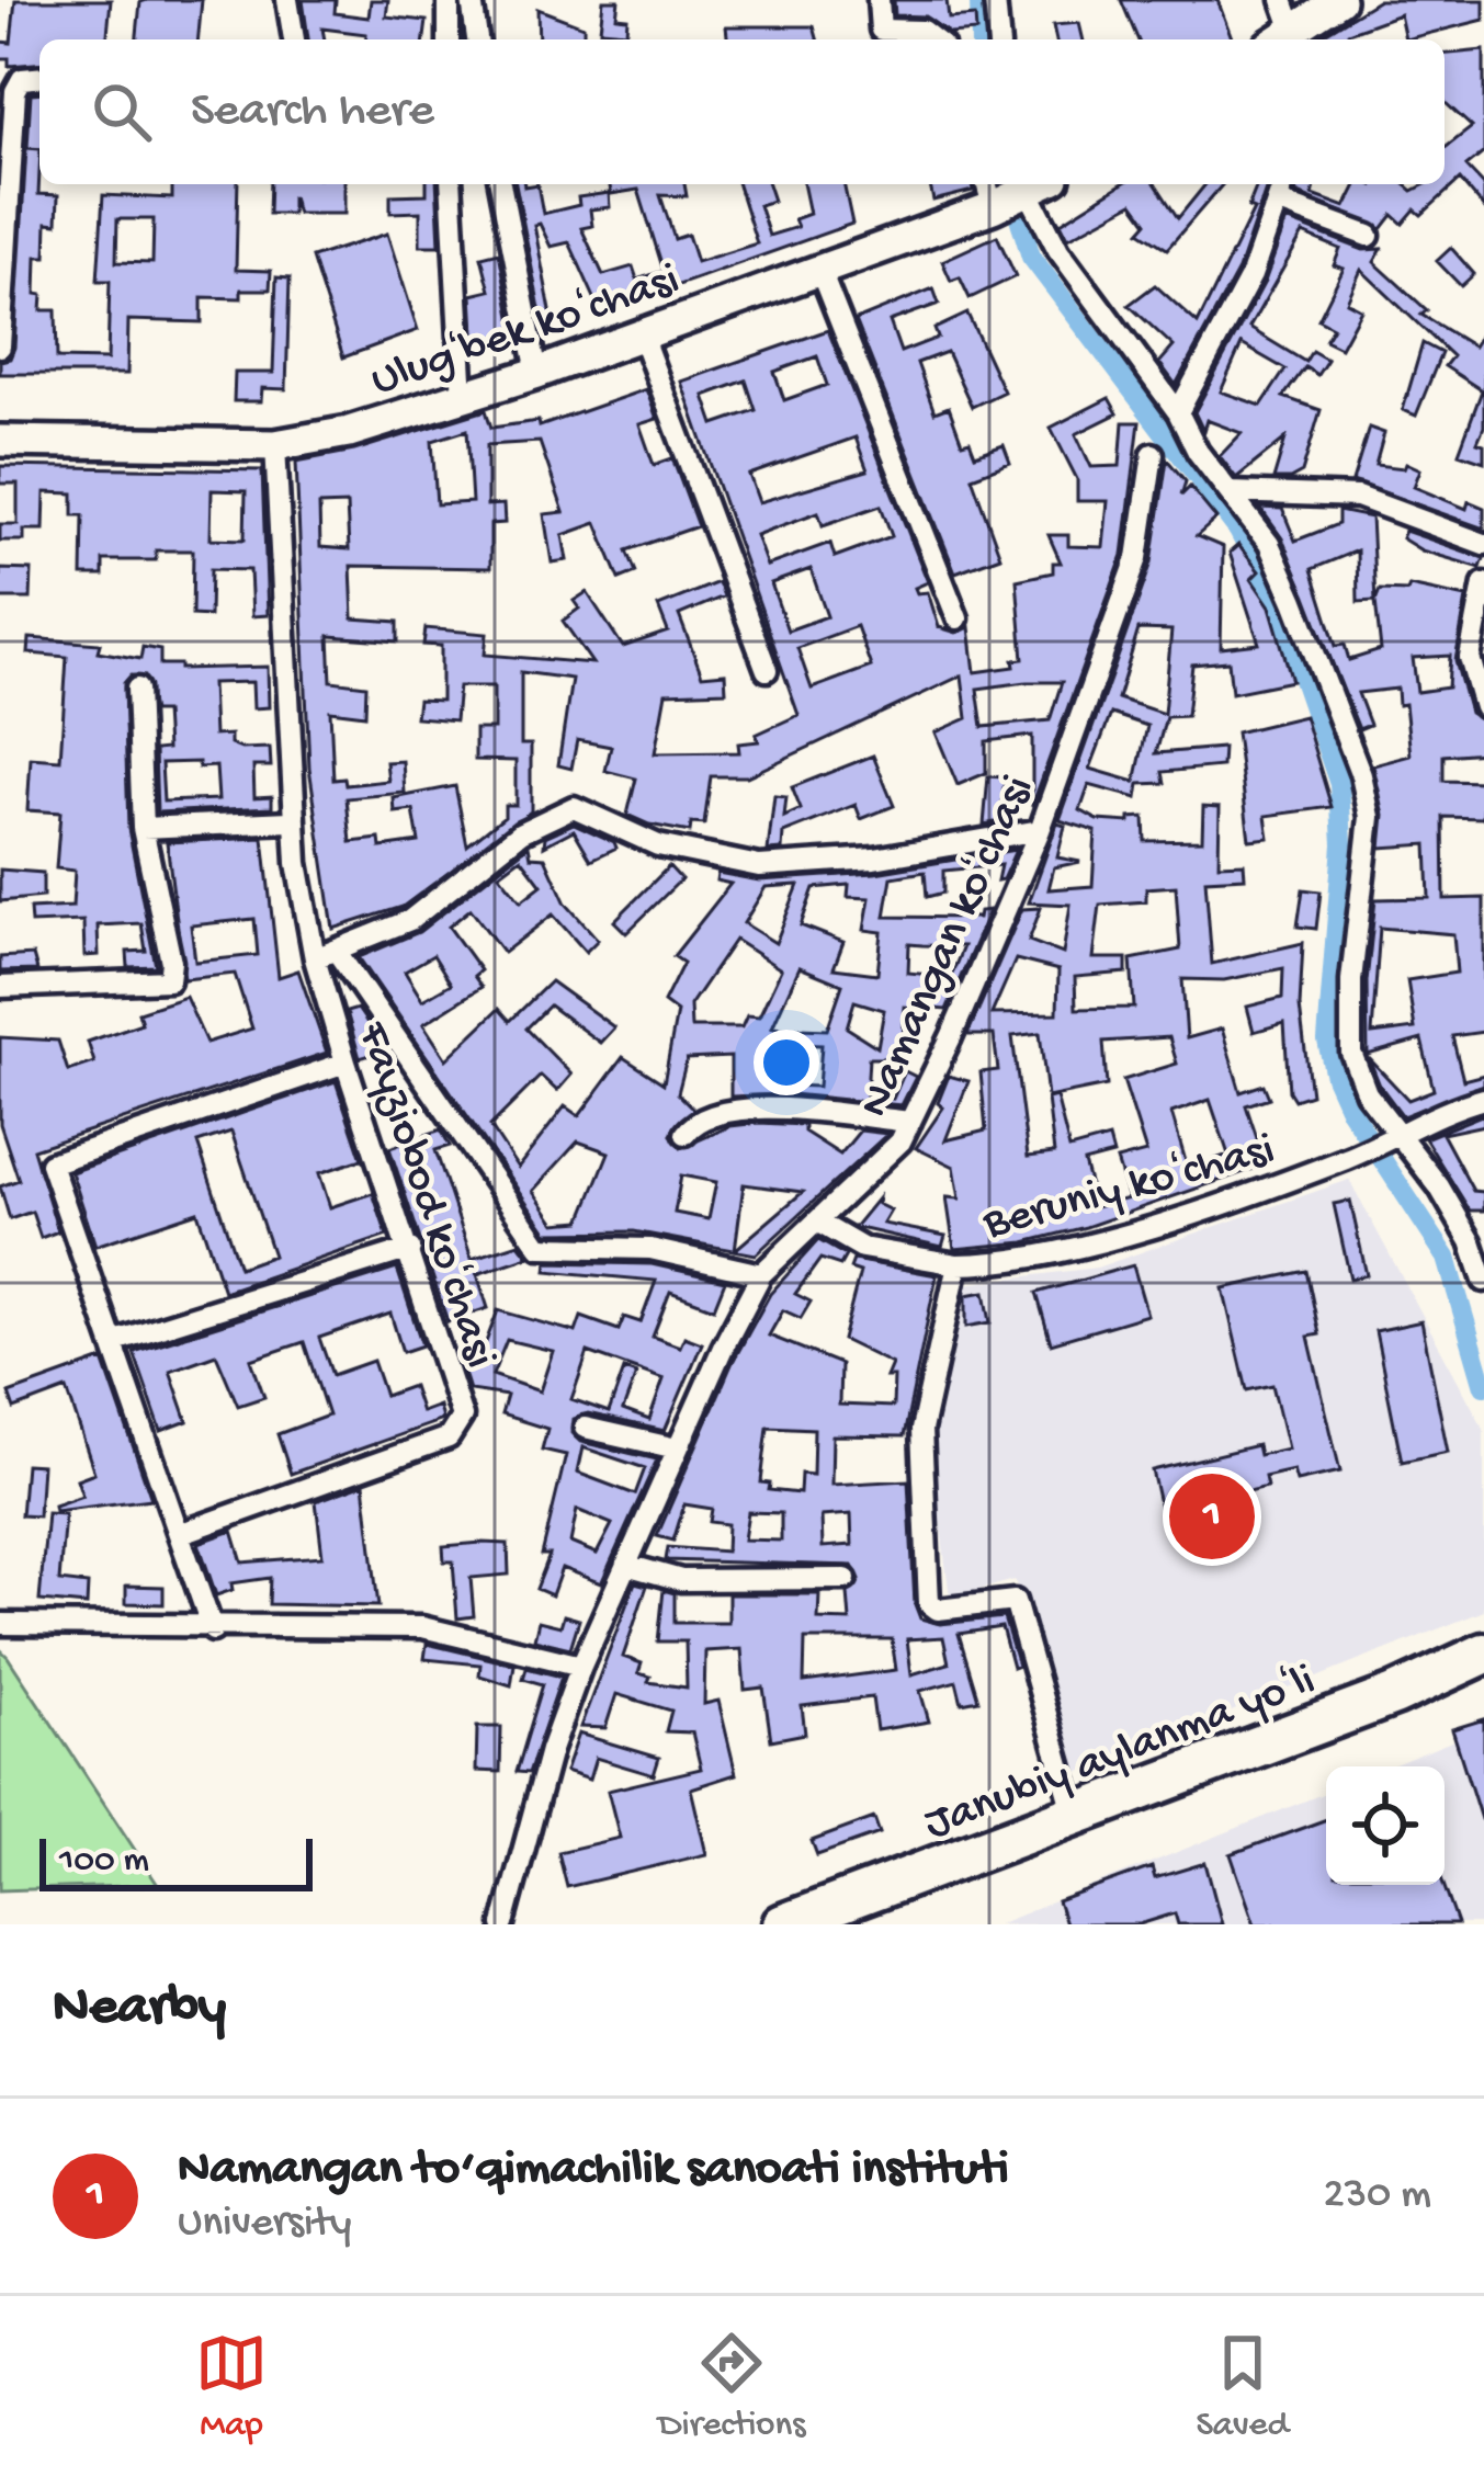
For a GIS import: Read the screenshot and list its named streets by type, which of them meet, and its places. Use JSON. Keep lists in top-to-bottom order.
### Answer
{
  "streets": {
    "highway": ["Janubiy aylanma yoʻli"],
    "street": [
      "Ulugʻbek koʻchasi",
      "Namangan koʻchasi",
      "Beruniy koʻchasi",
      "Fayziobod koʻchasi"
    ]
  },
  "crossings": [
    ["Ulugʻbek koʻchasi", "Fayziobod koʻchasi"],
    ["Beruniy koʻchasi", "Janubiy aylanma yoʻli"]
  ],
  "scale_bar": "100 m",
  "page": {
    "search": "Search here",
    "pins": "1",
    "scale": "100 m",
    "heading": "Nearby",
    "list": [
      {
        "mark": "1",
        "name": "Namangan to‘qimachilik sanoati instituti",
        "note": "University",
        "value": "230 m"
      }
    ],
    "nav": ["Map", "Directions", "Saved"]
  }
}
